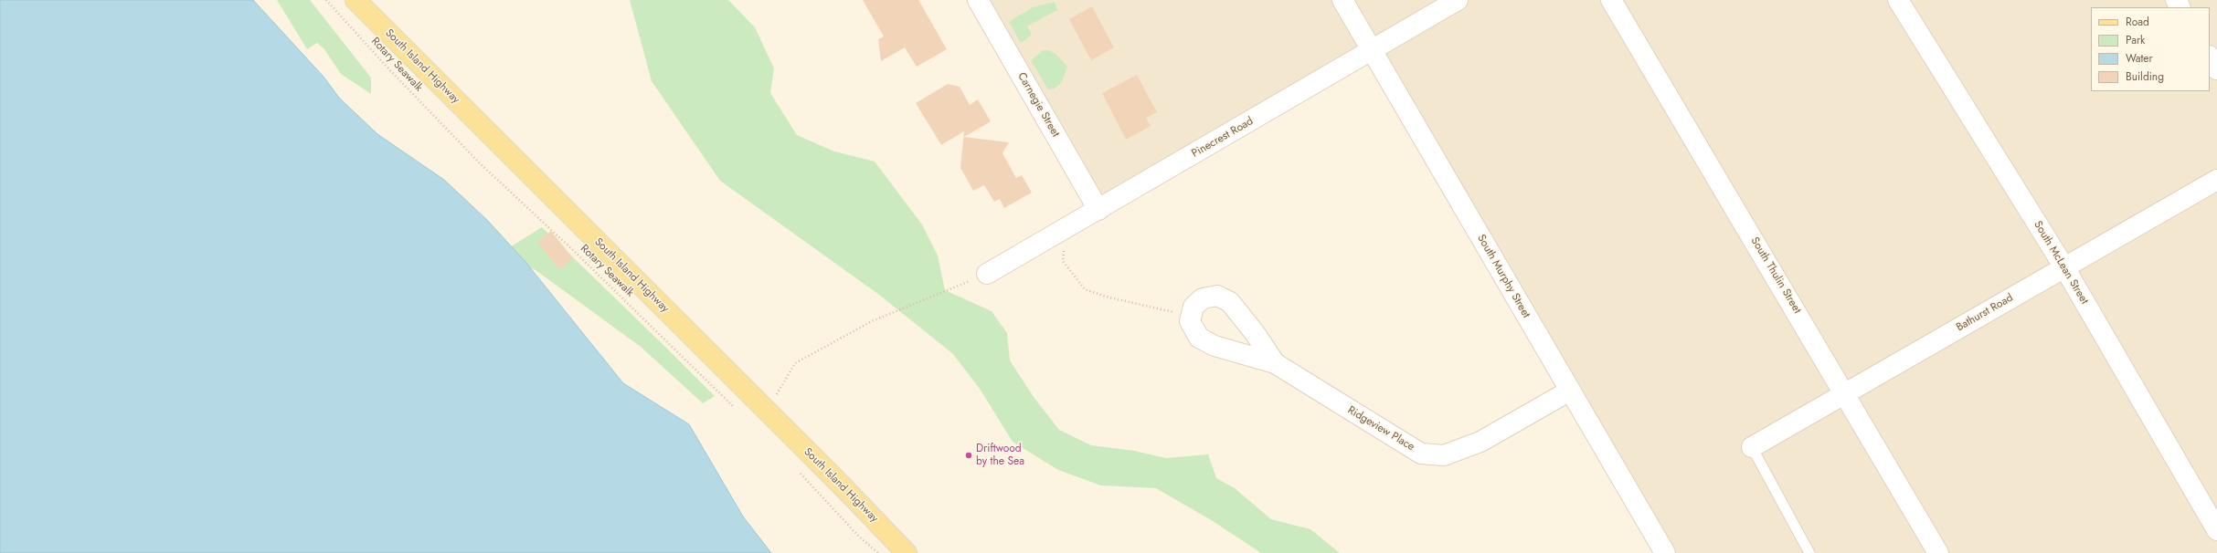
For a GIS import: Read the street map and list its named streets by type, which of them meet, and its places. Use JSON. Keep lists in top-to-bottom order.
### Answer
{
  "streets": {
    "main road": ["South Island Highway"],
    "street": [
      "Carnegie Street",
      "Pinecrest Road",
      "South McLean Street",
      "South Thulin Street",
      "South Murphy Street",
      "Bathurst Road",
      "Ridgeview Place"
    ],
    "path": ["Rotary Seawalk"]
  },
  "crossings": [
    ["Carnegie Street", "Pinecrest Road"],
    ["Pinecrest Road", "South Murphy Street"],
    ["South McLean Street", "Bathurst Road"],
    ["South Thulin Street", "Bathurst Road"],
    ["South Murphy Street", "Ridgeview Place"]
  ],
  "places": ["Driftwood by the Sea"],
  "legend": [
    "Road",
    "Park",
    "Water",
    "Building"
  ]
}
